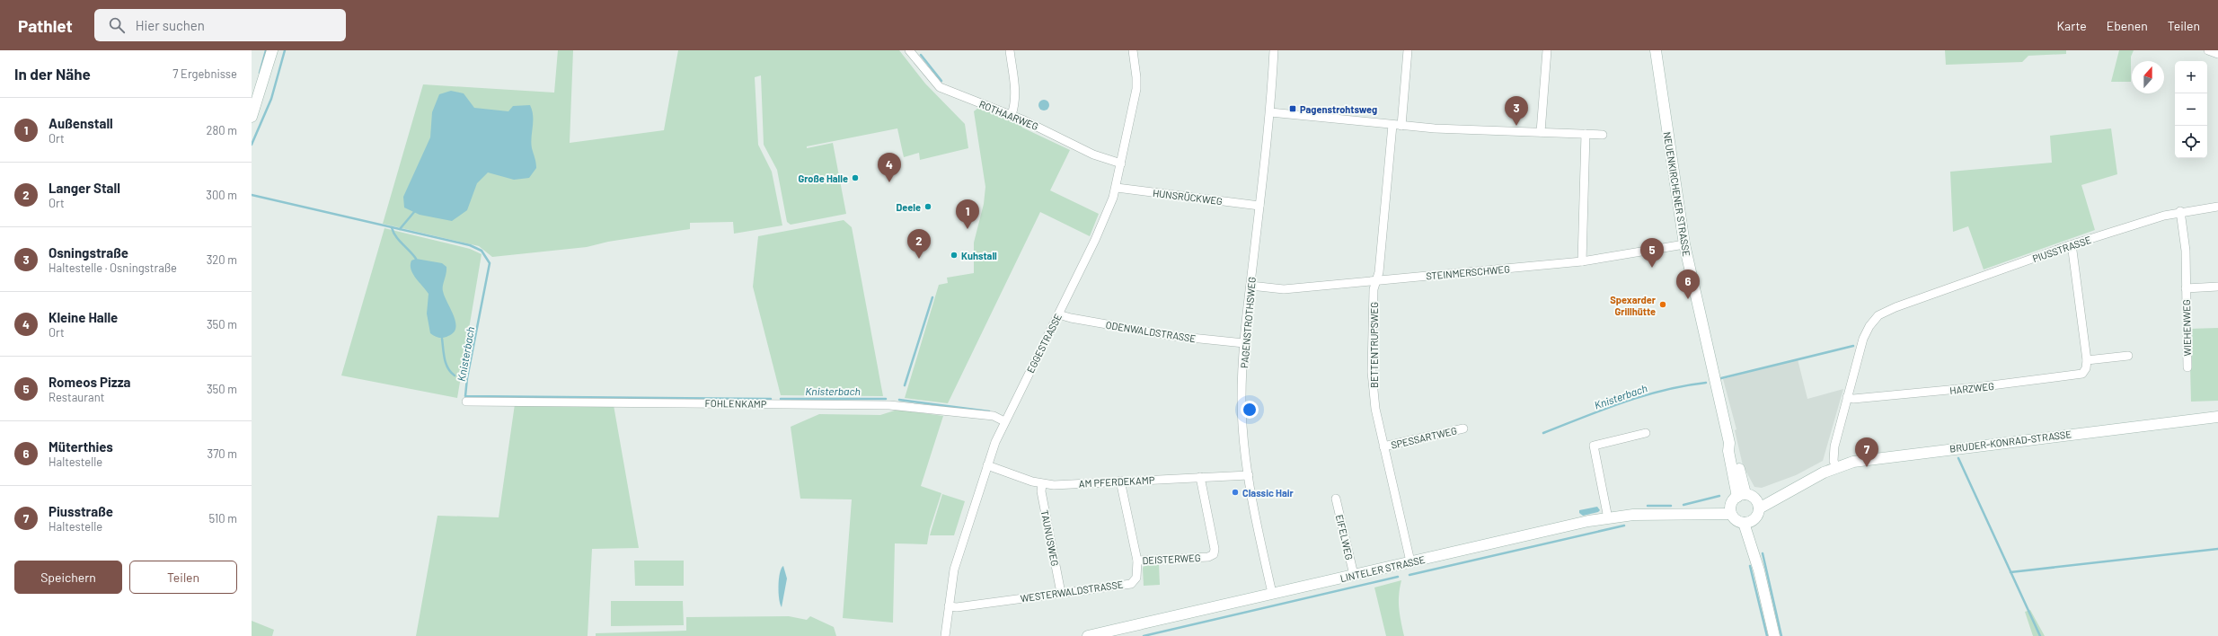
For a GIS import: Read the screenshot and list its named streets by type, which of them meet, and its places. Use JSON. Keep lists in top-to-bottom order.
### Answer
{
  "streets": {
    "street": [
      "ROTHAARWEG",
      "NEUENKIRCHENER STRASSE",
      "HUNSRÜCKWEG",
      "PIUSSTRASSE",
      "STEINMERSCHWEG",
      "PAGENSTROTHSWEG",
      "WIEHENWEG",
      "ODENWALDSTRASSE",
      "EGGESTRASSE",
      "BETTENTRUPSWEG",
      "HARZWEG",
      "FOHLENKAMP",
      "SPESSARTWEG",
      "BRUDER-KONRAD-STRASSE",
      "AM PFERDEKAMP",
      "EIFELWEG",
      "TAUNUSWEG",
      "DEISTERWEG",
      "LINTELER STRASSE",
      "WESTERWALDSTRASSE"
    ]
  },
  "crossings": [
    ["ROTHAARWEG", "EGGESTRASSE"],
    ["NEUENKIRCHENER STRASSE", "STEINMERSCHWEG"],
    ["NEUENKIRCHENER STRASSE", "BRUDER-KONRAD-STRASSE"],
    ["NEUENKIRCHENER STRASSE", "LINTELER STRASSE"],
    ["HUNSRÜCKWEG", "PAGENSTROTHSWEG"],
    ["HUNSRÜCKWEG", "EGGESTRASSE"],
    ["PIUSSTRASSE", "WIEHENWEG"],
    ["PIUSSTRASSE", "HARZWEG"],
    ["PIUSSTRASSE", "BRUDER-KONRAD-STRASSE"],
    ["STEINMERSCHWEG", "PAGENSTROTHSWEG"],
    ["STEINMERSCHWEG", "BETTENTRUPSWEG"],
    ["PAGENSTROTHSWEG", "ODENWALDSTRASSE"],
    ["PAGENSTROTHSWEG", "AM PFERDEKAMP"],
    ["PAGENSTROTHSWEG", "LINTELER STRASSE"],
    ["ODENWALDSTRASSE", "EGGESTRASSE"],
    ["EGGESTRASSE", "FOHLENKAMP"],
    ["EGGESTRASSE", "AM PFERDEKAMP"],
    ["EGGESTRASSE", "WESTERWALDSTRASSE"],
    ["BETTENTRUPSWEG", "SPESSARTWEG"],
    ["BETTENTRUPSWEG", "LINTELER STRASSE"],
    ["BRUDER-KONRAD-STRASSE", "LINTELER STRASSE"],
    ["AM PFERDEKAMP", "TAUNUSWEG"],
    ["AM PFERDEKAMP", "DEISTERWEG"],
    ["AM PFERDEKAMP", "WESTERWALDSTRASSE"],
    ["EIFELWEG", "LINTELER STRASSE"],
    ["TAUNUSWEG", "WESTERWALDSTRASSE"],
    ["DEISTERWEG", "WESTERWALDSTRASSE"]
  ],
  "water": ["Knisterbach"],
  "places": {
    "transit": ["Pagenstrohtsweg"],
    "other": [
      "Große Halle",
      "Deele",
      "Kuhstall",
      "Spexarder Grillhütte",
      "Classic Hair"
    ]
  },
  "north": "top",
  "page": {
    "header": "Pathlet",
    "search": "Hier suchen",
    "nav": ["Karte", "Ebenen", "Teilen"],
    "heading": ["In der Nähe", "7 Ergebnisse"],
    "map_buttons": ["+", "−"],
    "pins": [
      "3",
      "4",
      "1",
      "2",
      "5",
      "6",
      "7"
    ],
    "list": [
      {
        "mark": "1",
        "name": "Außenstall",
        "note": "Ort",
        "value": "280 m"
      },
      {
        "mark": "2",
        "name": "Langer Stall",
        "note": "Ort",
        "value": "300 m"
      },
      {
        "mark": "3",
        "name": "Osningstraße",
        "note": "Haltestelle · Osningstraße",
        "value": "320 m"
      },
      {
        "mark": "4",
        "name": "Kleine Halle",
        "note": "Ort",
        "value": "350 m"
      },
      {
        "mark": "5",
        "name": "Romeos Pizza",
        "note": "Restaurant",
        "value": "350 m"
      },
      {
        "mark": "6",
        "name": "Müterthies",
        "note": "Haltestelle",
        "value": "370 m"
      },
      {
        "mark": "7",
        "name": "Piusstraße",
        "note": "Haltestelle",
        "value": "510 m"
      }
    ],
    "buttons": ["Speichern", "Teilen"]
  }
}
